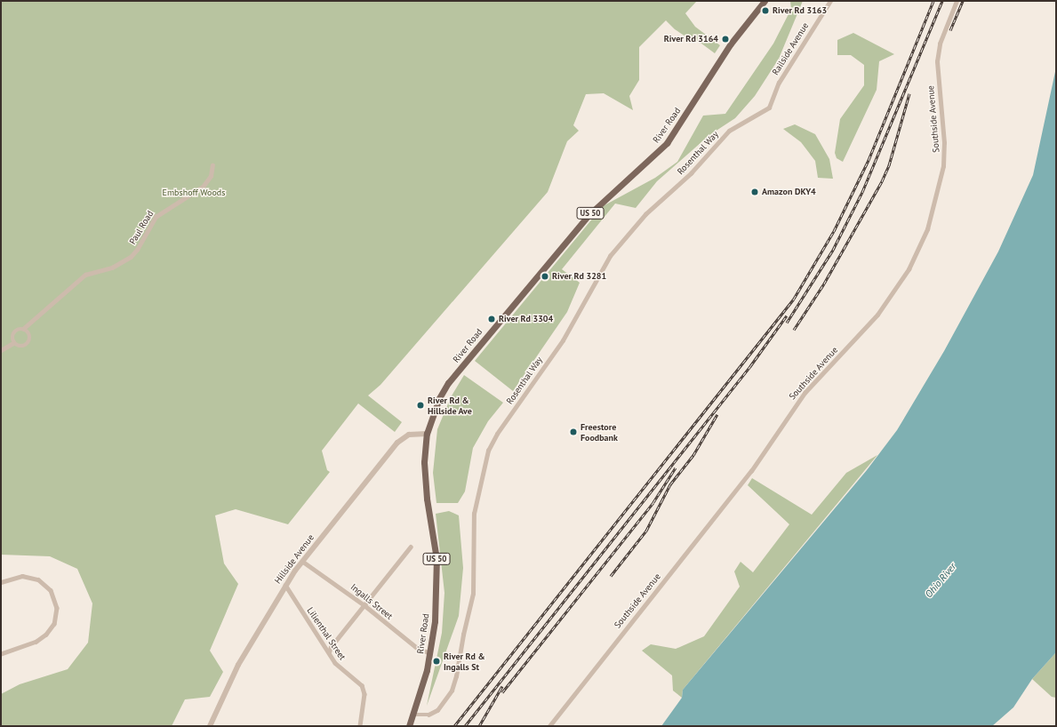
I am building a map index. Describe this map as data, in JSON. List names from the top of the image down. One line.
{"streets":{"main road":["River Road","US 50"],"street":["Railside Avenue","Southside Avenue","Rosenthal Way","Paul Road","Hillside Avenue","Ingalls Street","Lilienthal Street"]},"crossings":[["Railside Avenue","Rosenthal Way"],["River Road","Rosenthal Way"],["River Road","Hillside Avenue"],["River Road","Ingalls Street"],["Hillside Avenue","Ingalls Street"],["Hillside Avenue","Lilienthal Street"]],"water":["Ohio River"],"parks":["Embshoff Woods"],"places":["River Rd 3163","River Rd 3164","Amazon DKY4","River Rd 3281","River Rd 3304","River Rd & Hillside Ave","Freestore Foodbank","River Rd & Ingalls St"]}
